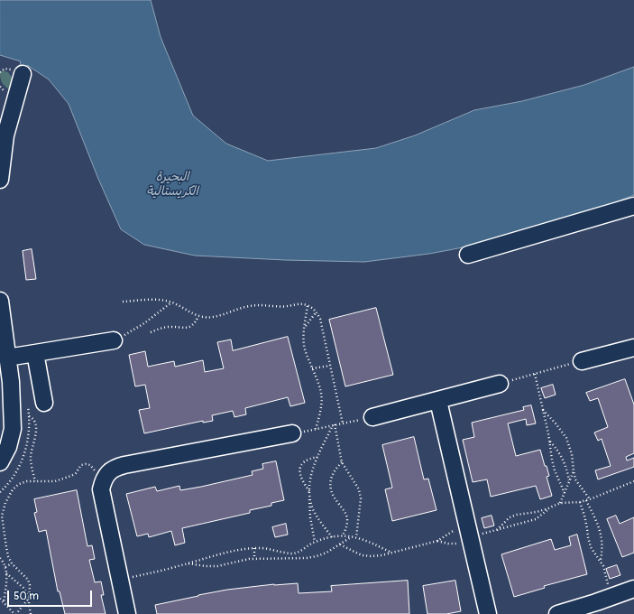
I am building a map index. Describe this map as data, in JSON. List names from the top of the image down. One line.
{"water":["البحيرة الكريستالية"],"scale_bar":"50 m"}
